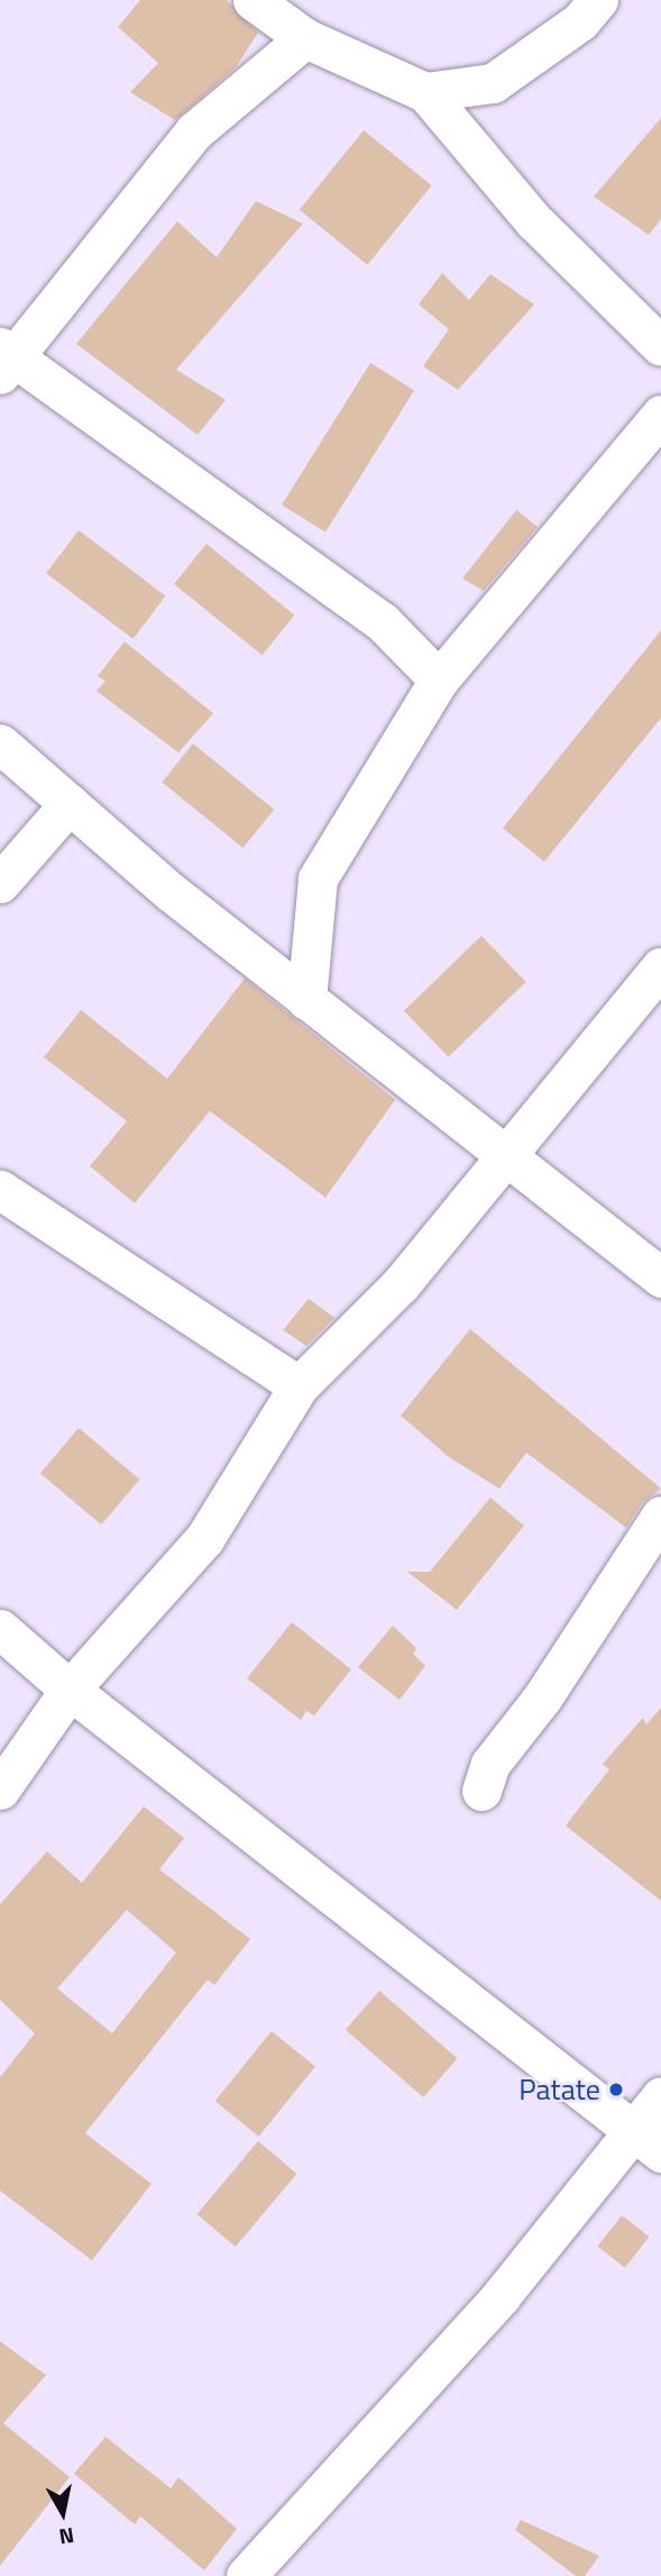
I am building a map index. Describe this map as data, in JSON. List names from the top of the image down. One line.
{"places":["Patate"],"north":"bottom"}
